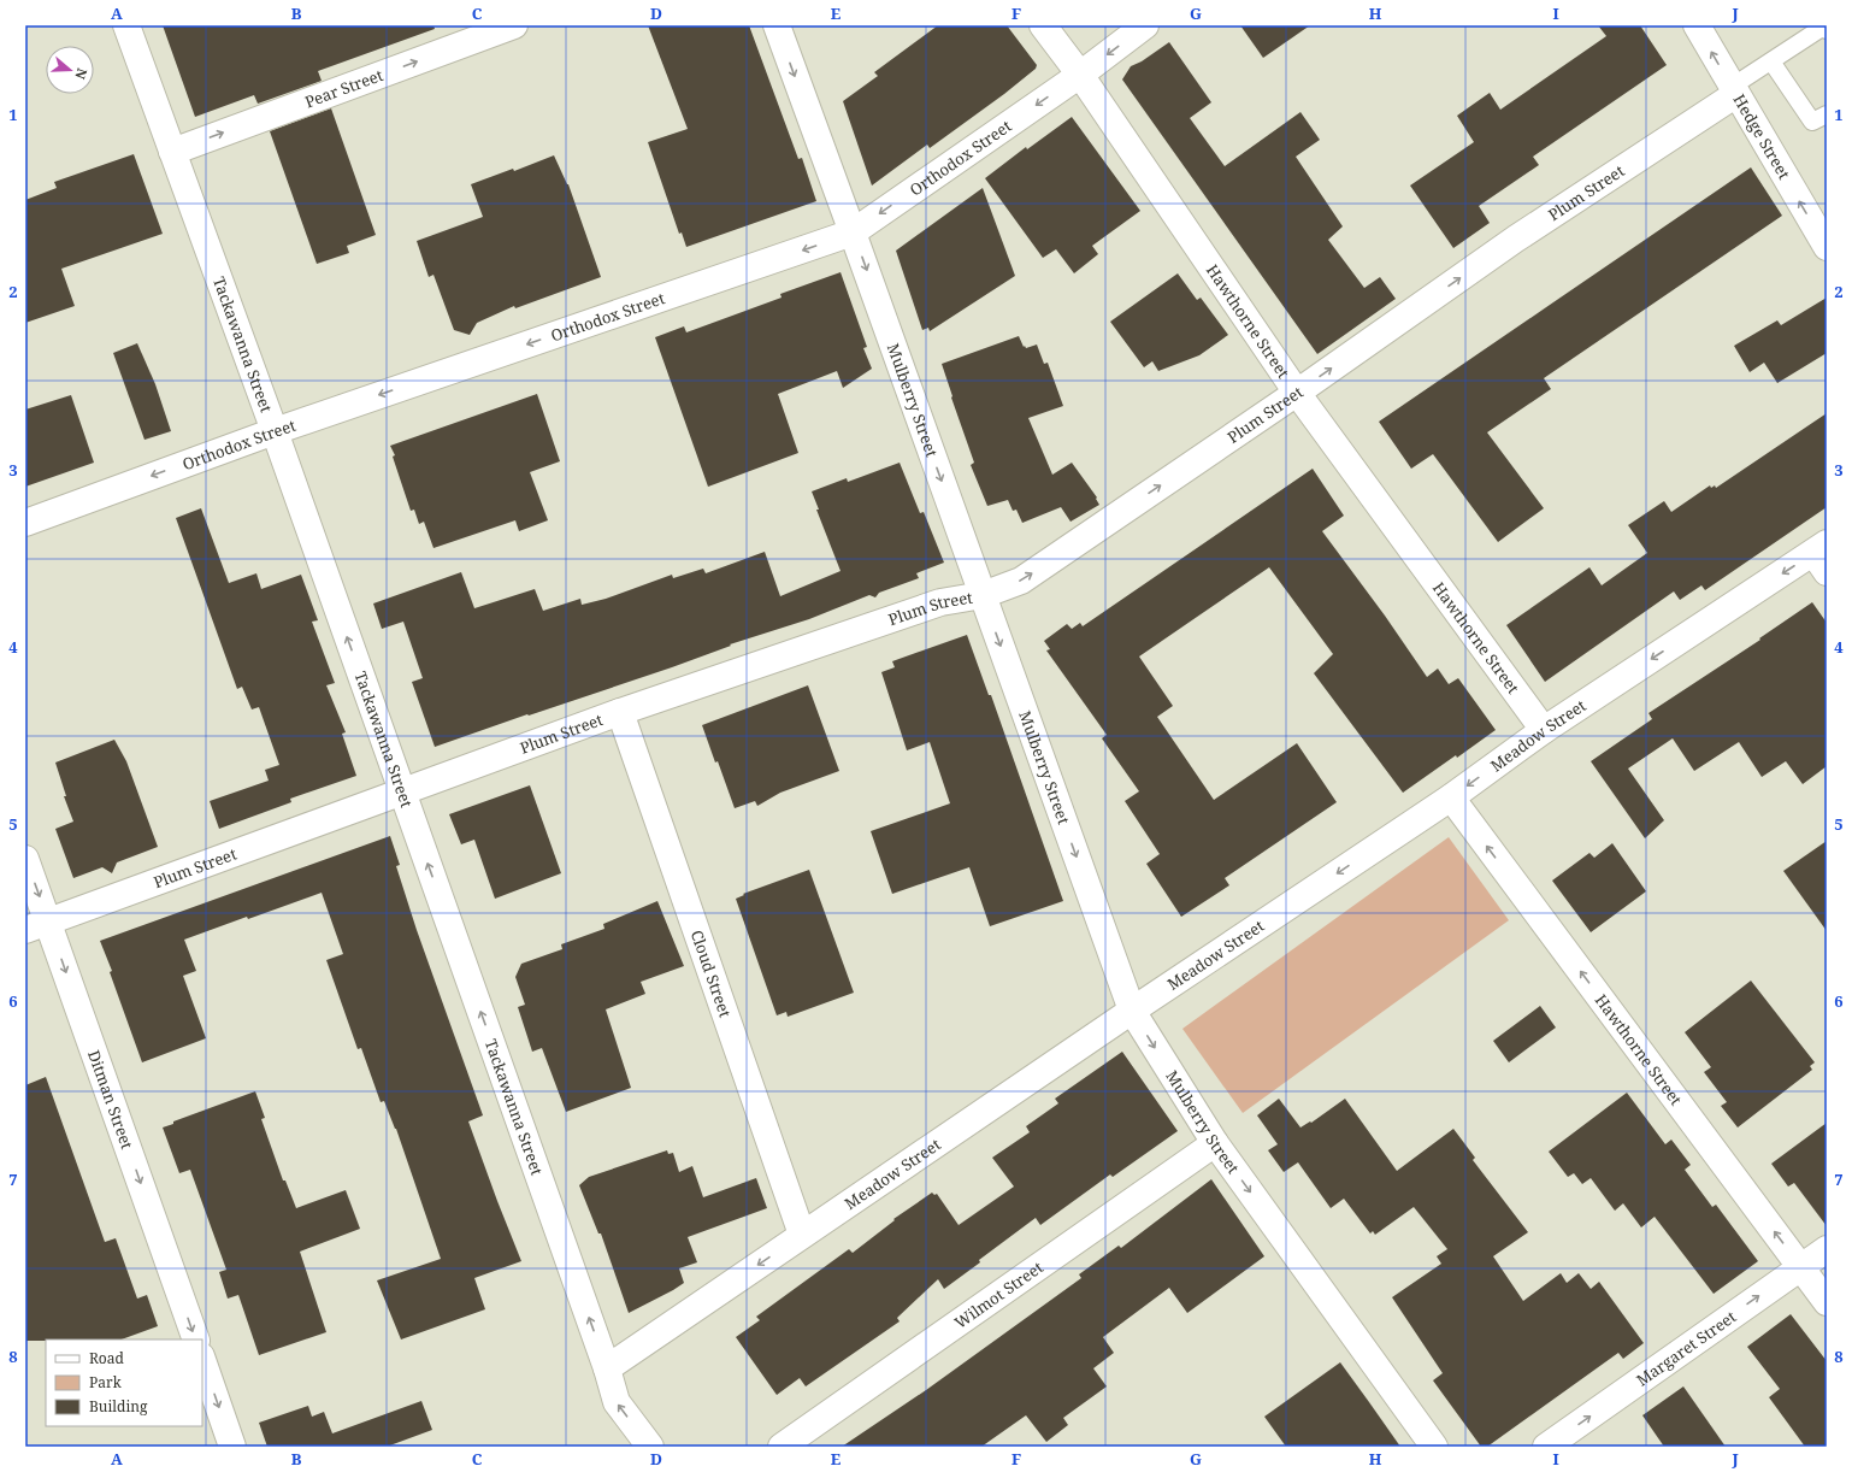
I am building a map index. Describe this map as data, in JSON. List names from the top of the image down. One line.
{"streets":{"street":["Pear Street","Hedge Street","Orthodox Street","Plum Street","Hawthorne Street","Tackawanna Street","Mulberry Street","Meadow Street","Cloud Street","Ditman Street","Wilmot Street","Margaret Street"]},"crossings":[["Pear Street","Tackawanna Street"],["Hedge Street","Plum Street"],["Orthodox Street","Hawthorne Street"],["Orthodox Street","Tackawanna Street"],["Orthodox Street","Mulberry Street"],["Plum Street","Hawthorne Street"],["Plum Street","Tackawanna Street"],["Plum Street","Mulberry Street"],["Plum Street","Cloud Street"],["Plum Street","Ditman Street"],["Hawthorne Street","Meadow Street"],["Hawthorne Street","Margaret Street"],["Tackawanna Street","Meadow Street"],["Mulberry Street","Meadow Street"],["Mulberry Street","Wilmot Street"],["Meadow Street","Cloud Street"]],"one_way":["Pear Street","Hedge Street","Orthodox Street","Plum Street","Hawthorne Street","Tackawanna Street","Mulberry Street","Meadow Street","Ditman Street","Margaret Street"],"legend":["Road","Park","Building"],"north":"right","grid":{"columns":["A","B","C","D","E","F","G","H","I","J"],"rows":["1","2","3","4","5","6","7","8"]}}
